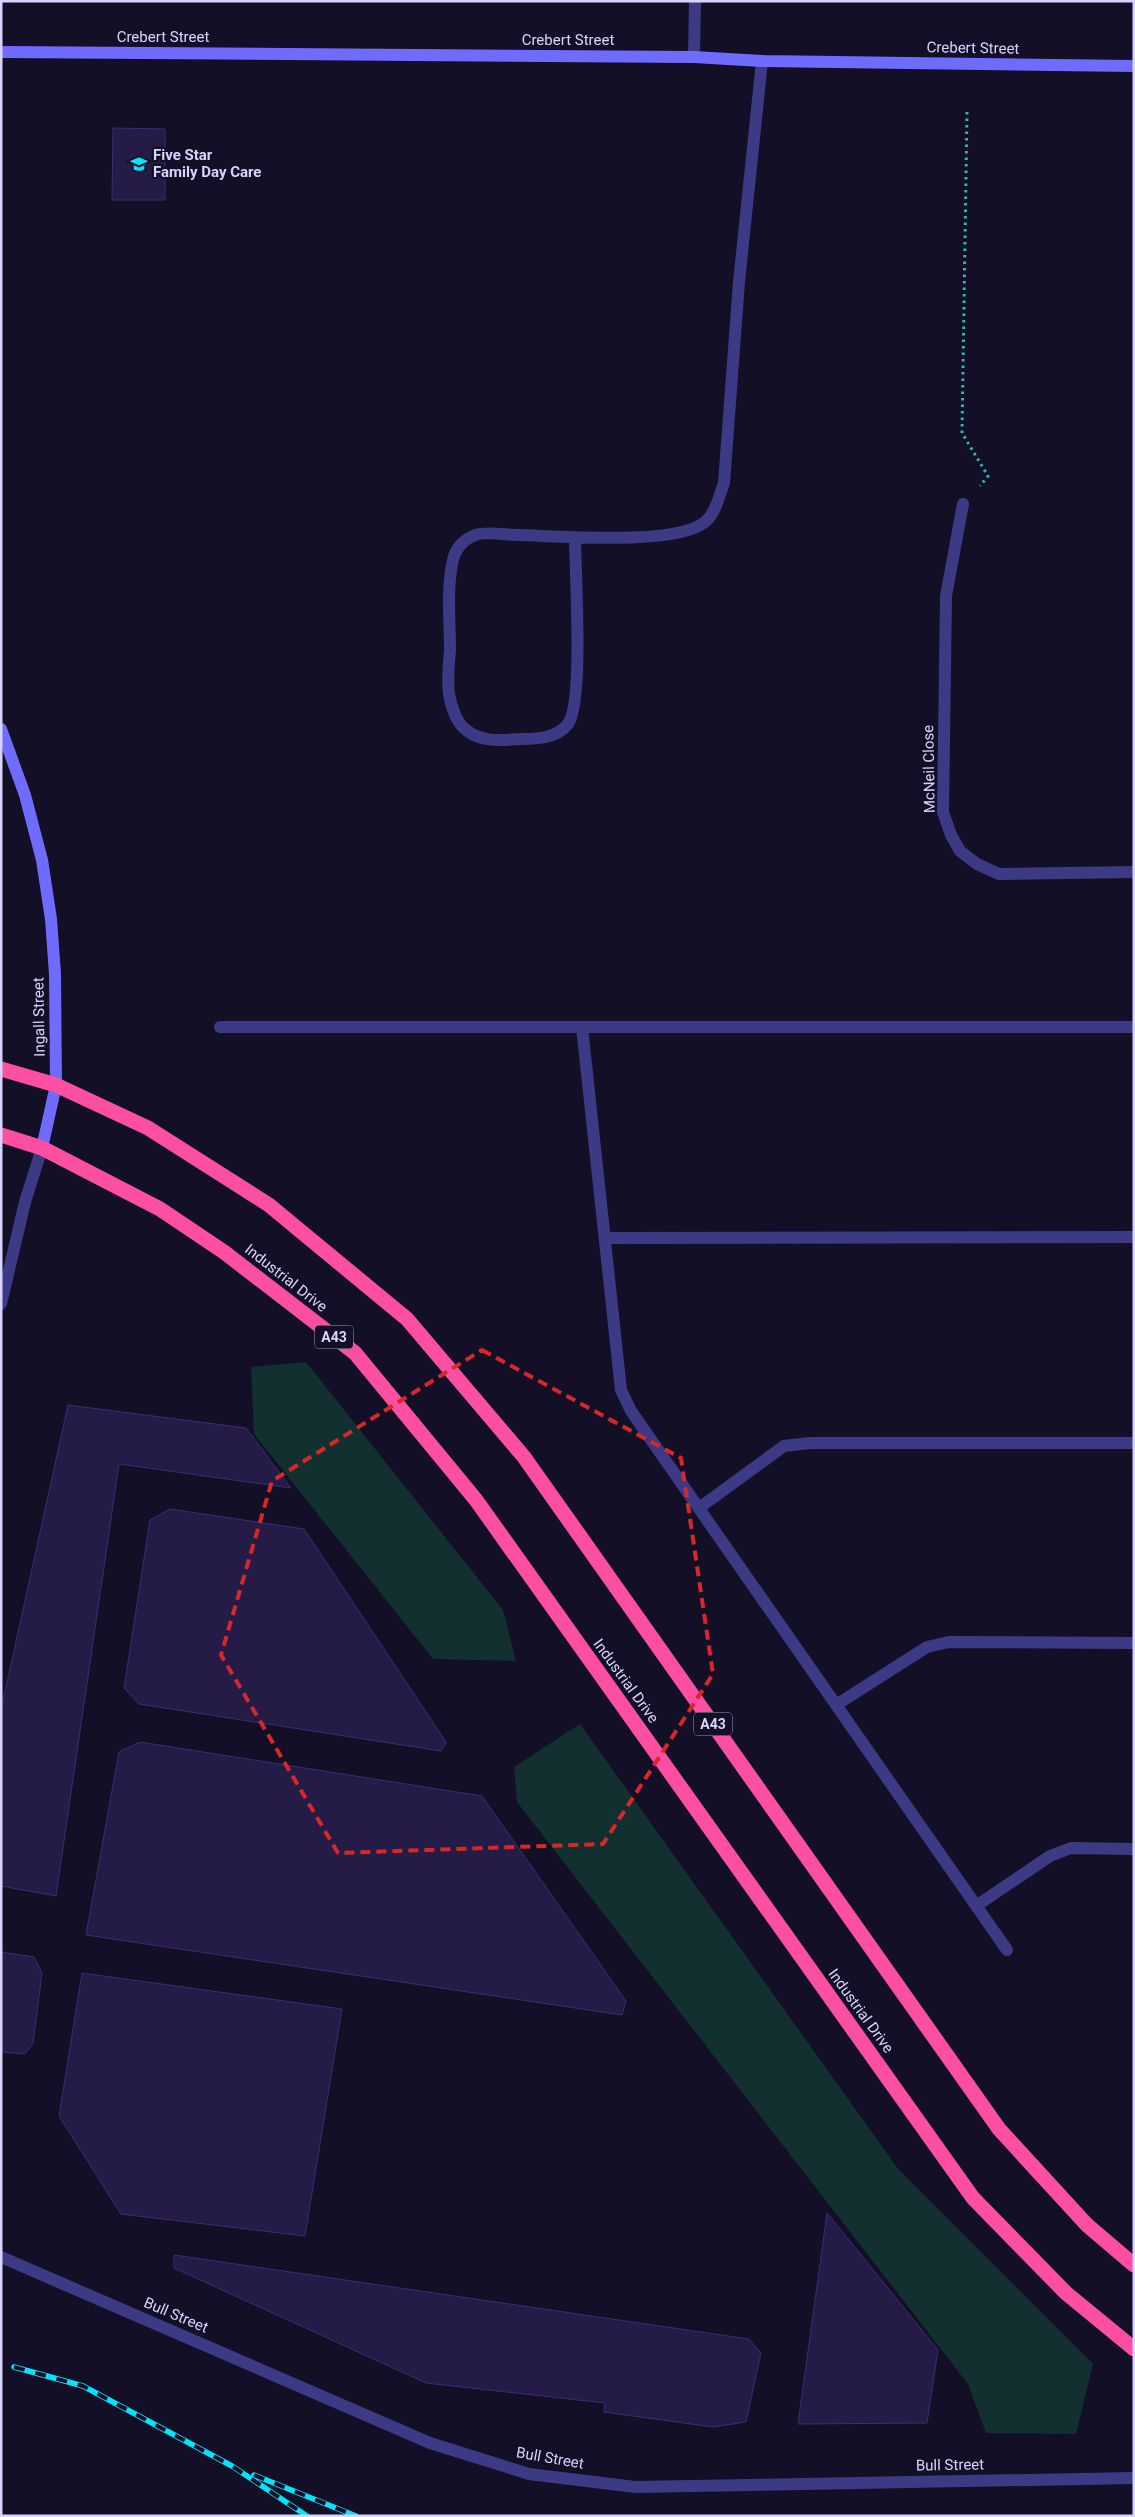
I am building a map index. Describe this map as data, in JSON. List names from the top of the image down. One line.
{"streets":{"highway":["Industrial Drive","A43"],"street":["Crebert Street","McNeil Close","Ingall Street","Bull Street"]},"crossings":[["Ingall Street","Industrial Drive"],["Ingall Street","A43"]],"places":{"school or university":["Five Star Family Day Care"]}}
